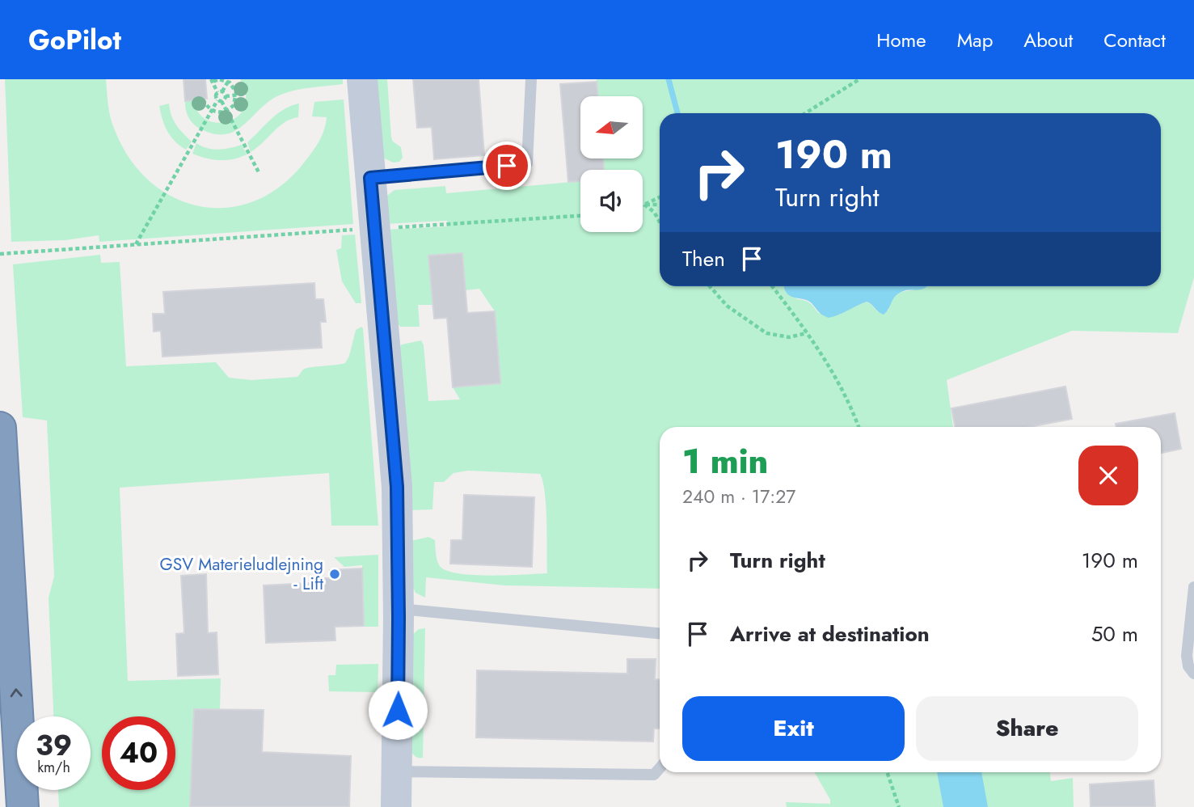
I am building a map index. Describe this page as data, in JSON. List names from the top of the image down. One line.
{"places":["GSV Materieludlejning - Lift"],"north":"left","page":{"header":"GoPilot","nav":["Home","Map","About","Contact"],"turn":["190 m","Turn right"],"then":"Then","heading":["1 min","240 m · 17:27"],"list":[{"name":"Turn right","value":"190 m"},{"name":"Arrive at destination","value":"50 m"}],"buttons":["Exit","Share"],"speed":"39 km/h","limit":"40"}}
